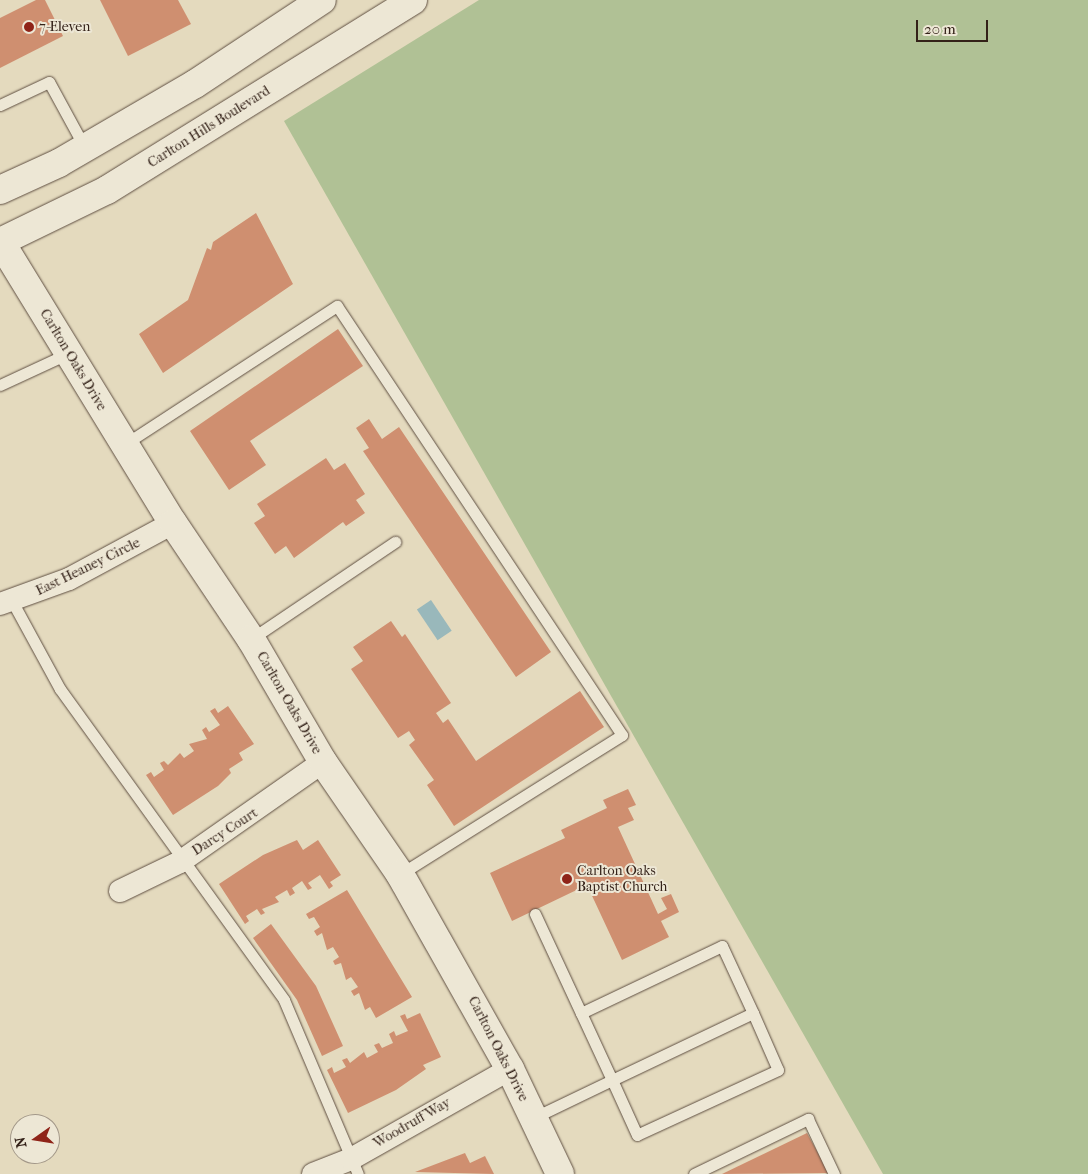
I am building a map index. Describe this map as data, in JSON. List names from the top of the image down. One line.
{"streets":{"main road":["Carlton Hills Boulevard","Carlton Oaks Drive"],"street":["East Heaney Circle","Darcy Court","Woodruff Way"]},"crossings":[["Carlton Hills Boulevard","Carlton Oaks Drive"],["Carlton Oaks Drive","East Heaney Circle"],["Carlton Oaks Drive","Darcy Court"],["Carlton Oaks Drive","Woodruff Way"]],"places":["7-Eleven","Carlton Oaks Baptist Church"],"scale_bar":"20 m","north":"left"}
